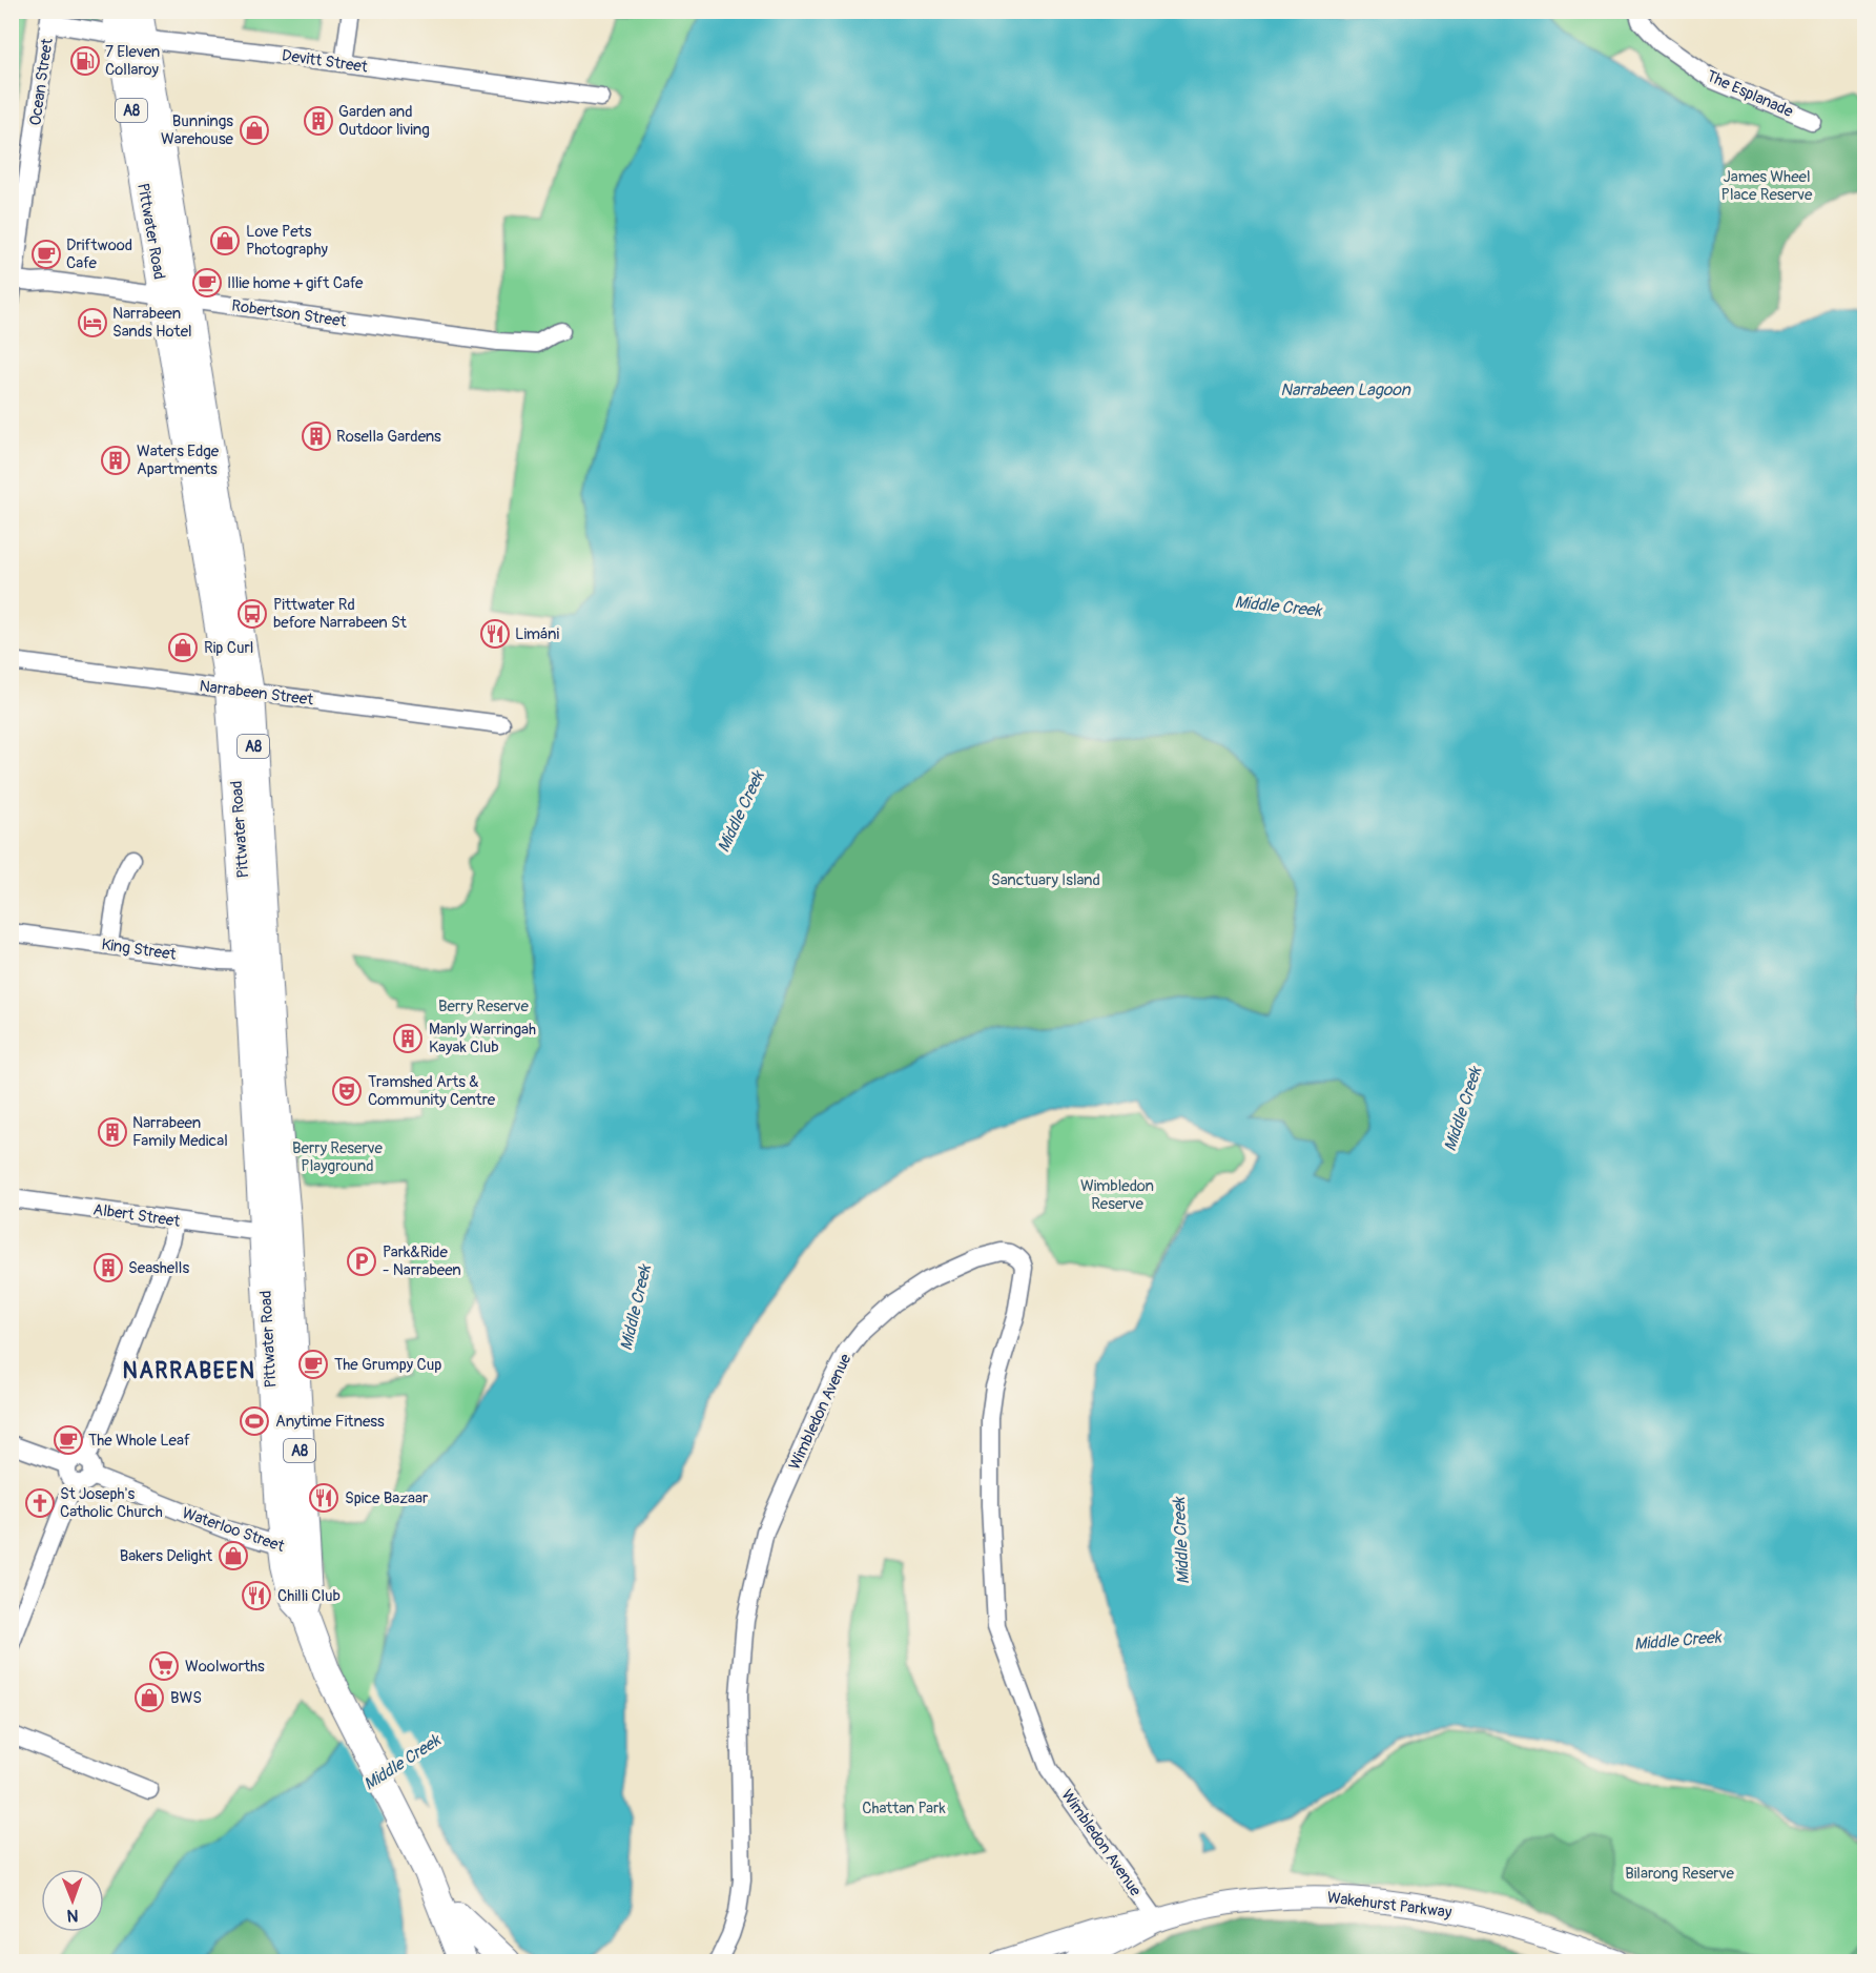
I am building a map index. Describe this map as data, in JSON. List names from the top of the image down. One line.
{"streets":{"highway":["A8","Pittwater Road"],"main road":["Wakehurst Parkway"],"street":["Devitt Street","Ocean Street","The Esplanade","Robertson Street","Narrabeen Street","King Street","Albert Street","Wimbledon Avenue","Waterloo Street"]},"crossings":[["Devitt Street","Ocean Street"],["Devitt Street","Pittwater Road"],["Ocean Street","Robertson Street"],["Pittwater Road","Robertson Street"],["Pittwater Road","Narrabeen Street"],["Pittwater Road","King Street"],["Pittwater Road","Albert Street"],["Pittwater Road","Waterloo Street"],["Wimbledon Avenue","Wakehurst Parkway"]],"districts":["NARRABEEN"],"water":["Narrabeen Lagoon","Middle Creek"],"parks":["James Wheel Place Reserve","Sanctuary Island","Berry Reserve","Berry Reserve Playground","Wimbledon Reserve","Chattan Park","Bilarong Reserve"],"places":{"fuel station":["7 Eleven Collaroy"],"building":["Garden and Outdoor living","Rosella Gardens","Waters Edge Apartments","Manly Warringah Kayak Club","Narrabeen Family Medical","Seashells"],"shop":["Bunnings Warehouse","Love Pets Photography","Rip Curl","Bakers Delight","BWS"],"cafe":["Driftwood Cafe","Illie home + gift Cafe","The Grumpy Cup","The Whole Leaf"],"hotel":["Narrabeen Sands Hotel"],"bus stop":["Pittwater Rd before Narrabeen St"],"restaurant":["Limáni","Spice Bazaar","Chilli Club"],"theatre":["Tramshed Arts & Community Centre"],"parking":["Park&Ride - Narrabeen"],"sports":["Anytime Fitness"],"church":["St Joseph's Catholic Church"],"supermarket":["Woolworths"]},"north":"bottom"}
